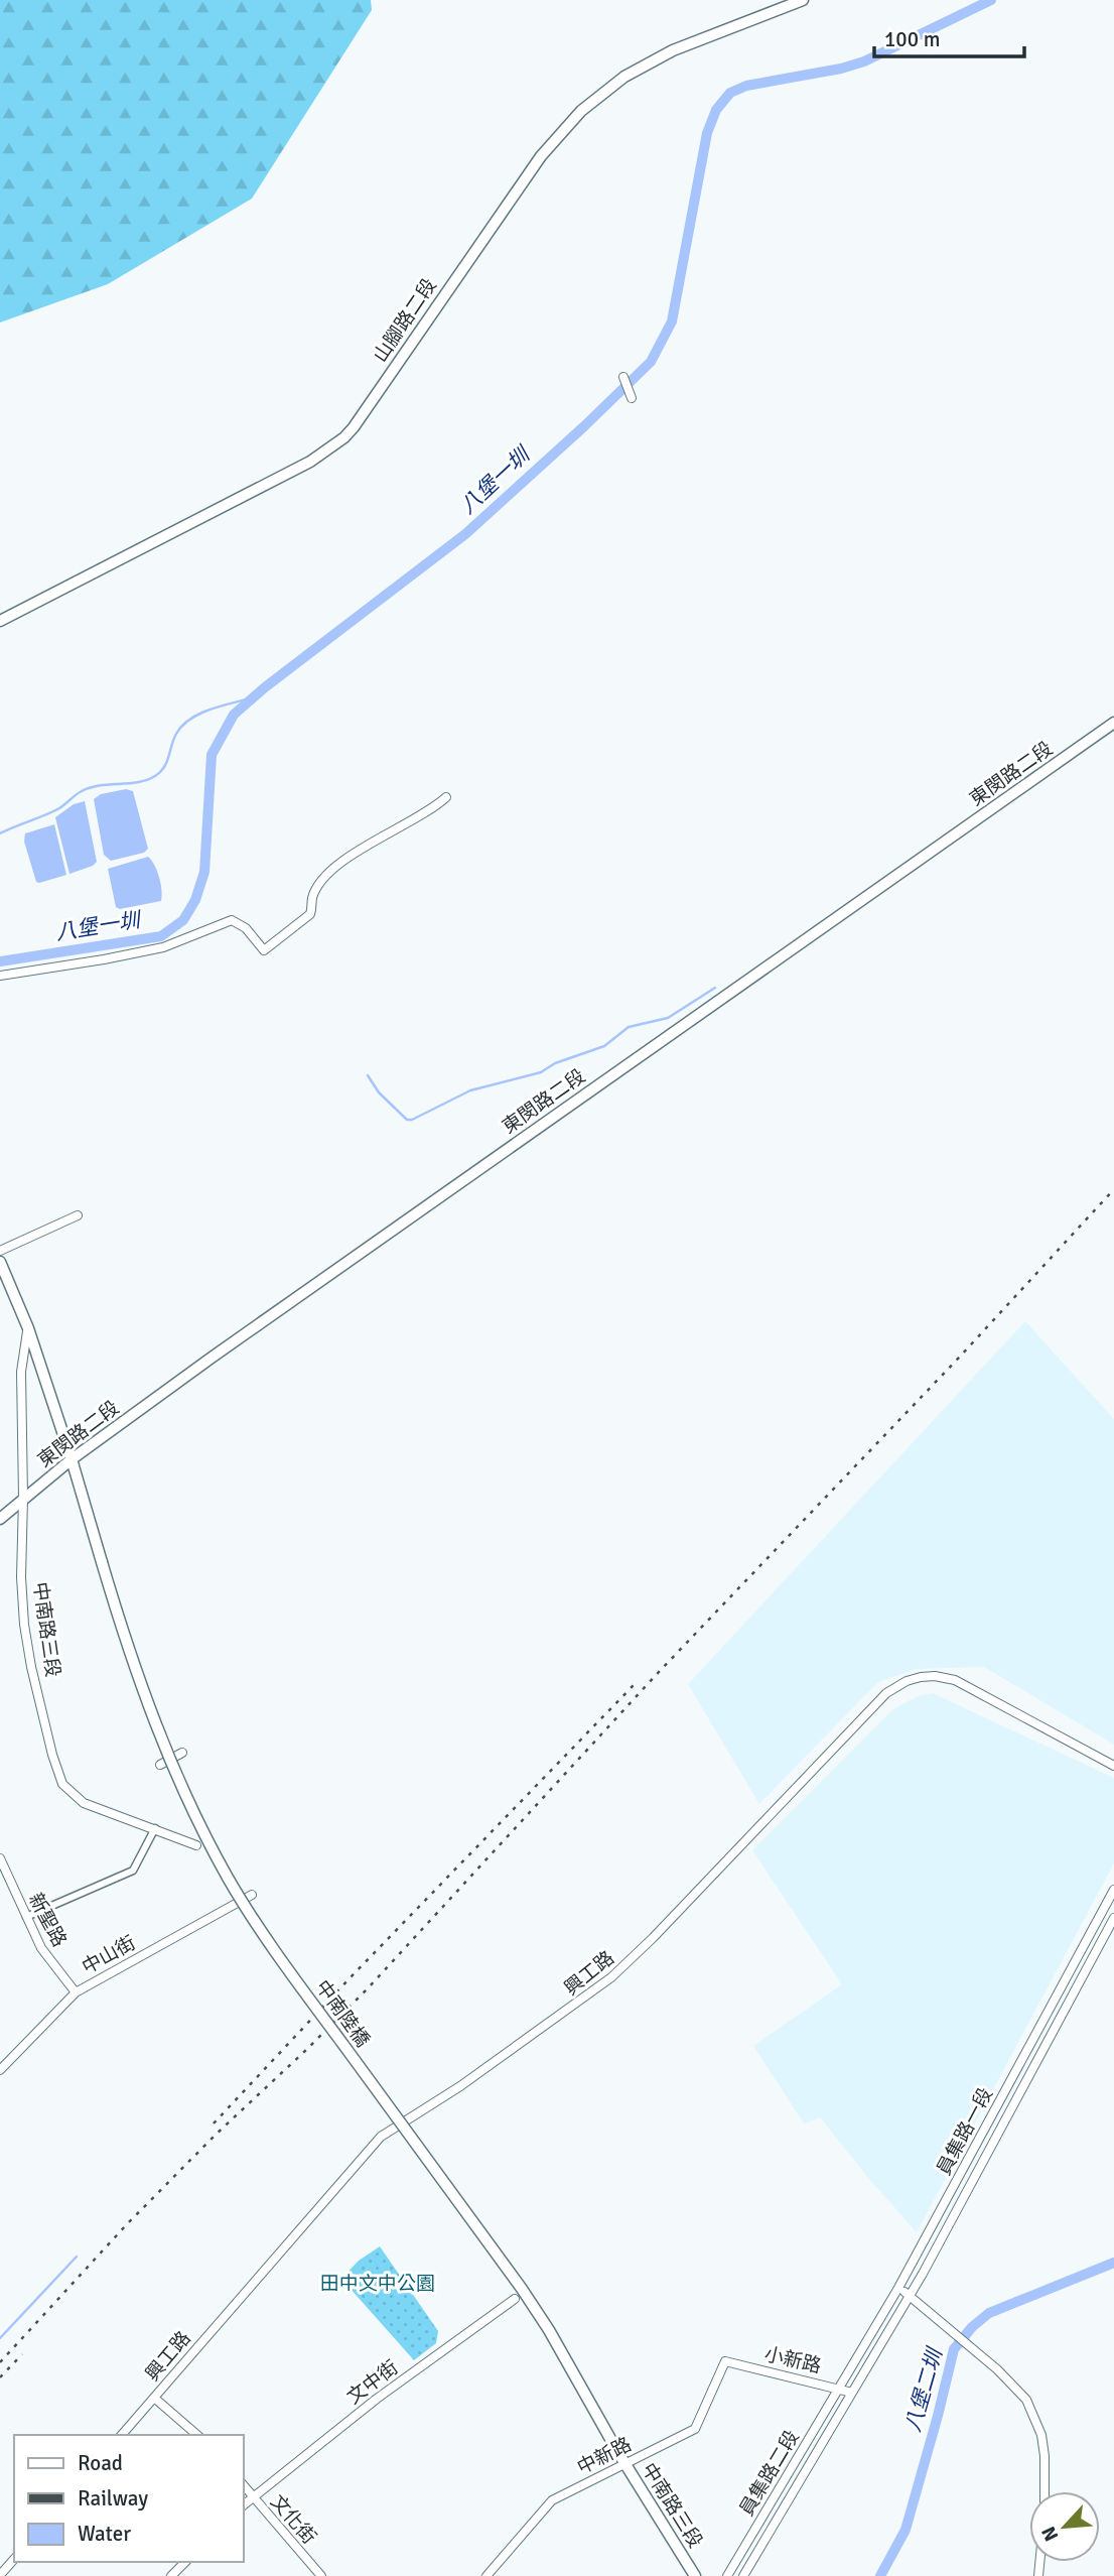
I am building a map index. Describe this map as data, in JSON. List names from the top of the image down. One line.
{"streets":{"main road":["山腳路二段","東閔路二段","中南路三段","中南陸橋"],"street":["新聖路","中山街","興工路","員集路一段","小新路","文中街","中新路","員集路二段","文化街"]},"crossings":[["東閔路二段","中南路三段"],["東閔路二段","中南陸橋"],["中南路三段","中南陸橋"],["中南路三段","中新路"],["新聖路","中山街"],["中南陸橋","中新路"],["員集路一段","小新路"],["員集路一段","員集路二段"],["小新路","中新路"],["小新路","員集路二段"],["文中街","文化街"]],"water":["八堡一圳","八堡二圳"],"parks":["田中文中公園"],"legend":["Road","Railway","Water"],"scale_bar":"100 m","north":"bottom left"}
